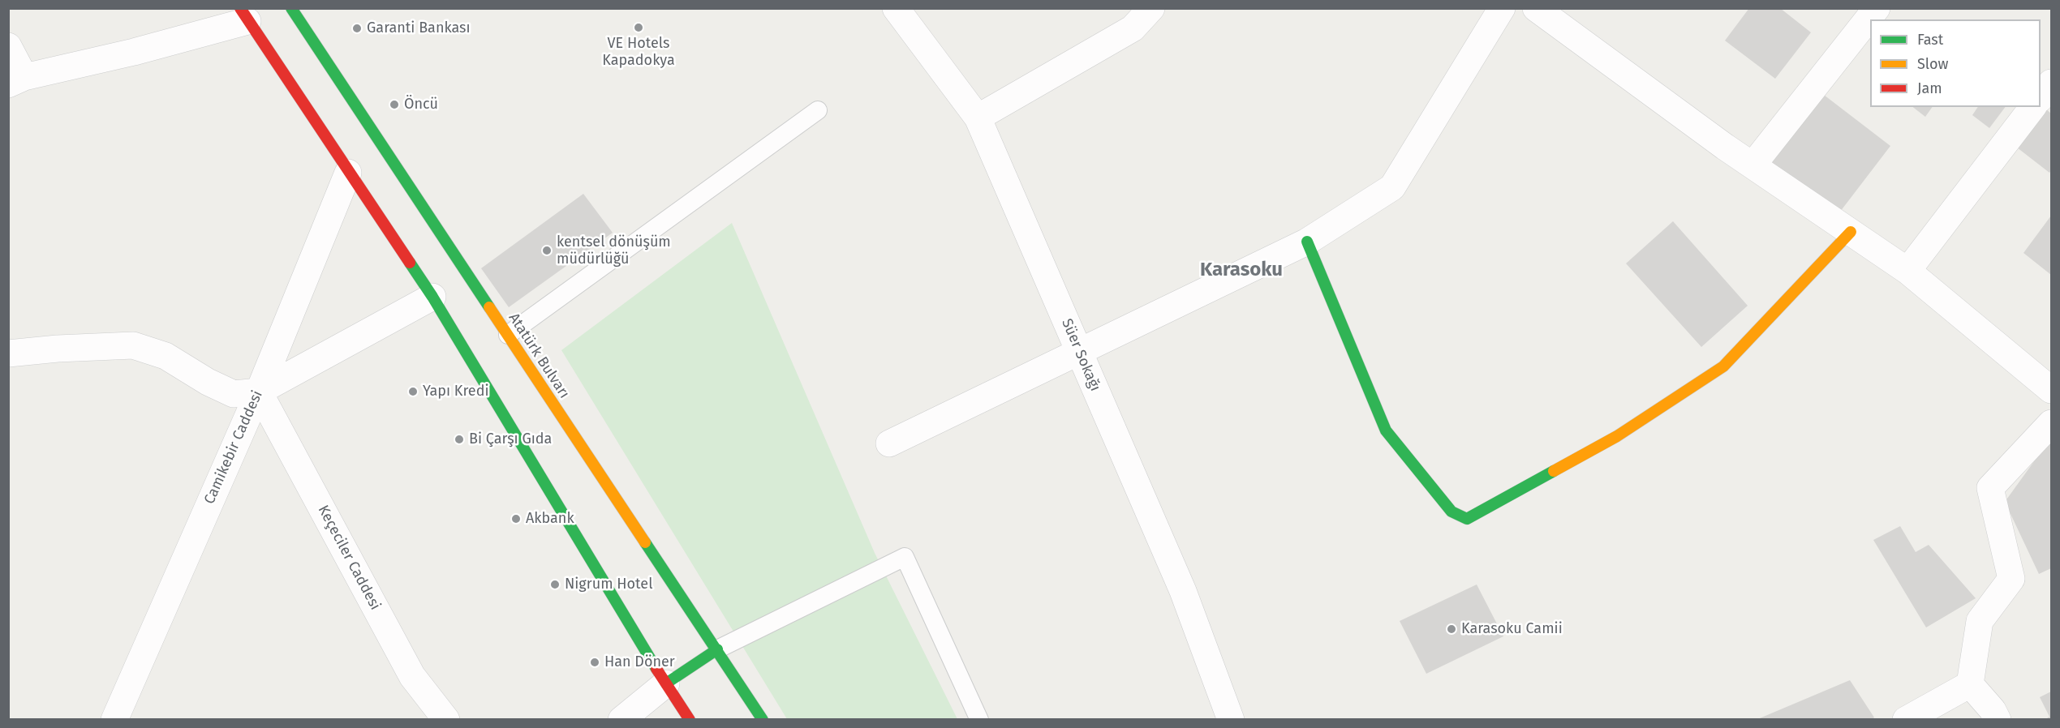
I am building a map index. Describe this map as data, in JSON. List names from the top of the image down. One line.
{"streets":{"main road":["Atatürk Bulvarı"],"street":["Süer Sokağı","Camikebir Caddesi","Keçeciler Caddesi"]},"crossings":[["Camikebir Caddesi","Keçeciler Caddesi"]],"districts":["Karasoku"],"places":["VE Hotels Kapadokya","Garanti Bankası","Öncü","kentsel dönüşüm müdürlüğü","Yapı Kredi","Bi Çarşı Gıda","Akbank","Nigrum Hotel","Karasoku Camii","Han Döner"],"legend":["Fast","Slow","Jam"]}
